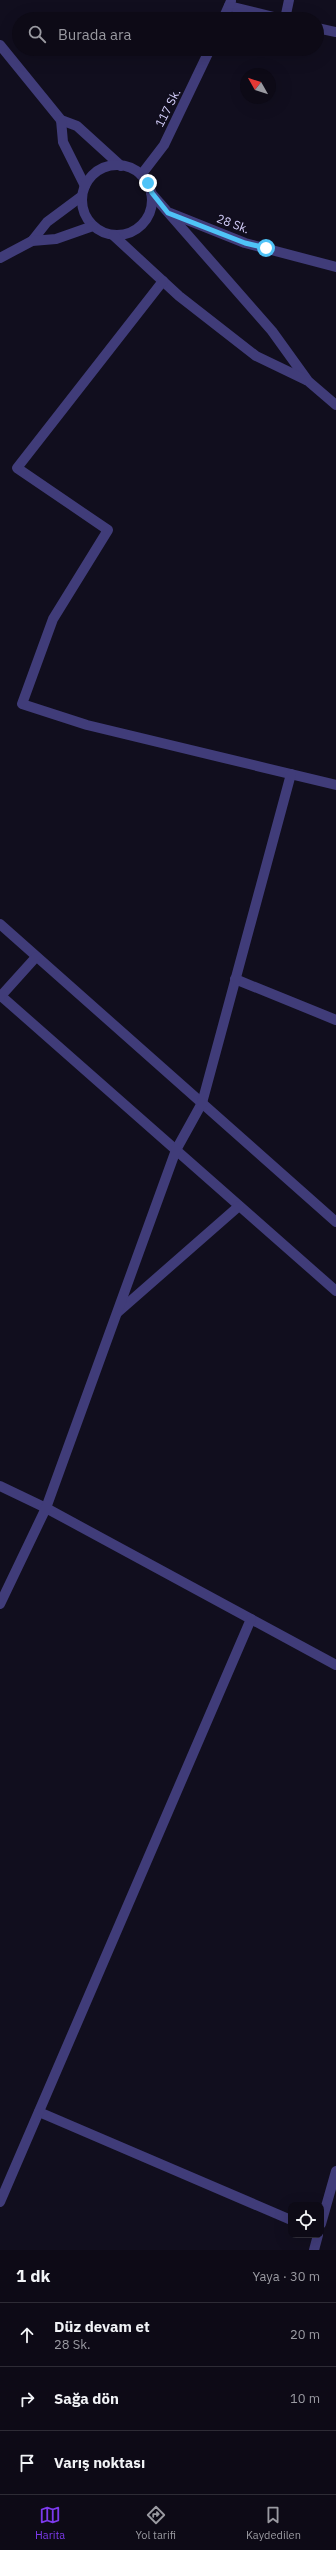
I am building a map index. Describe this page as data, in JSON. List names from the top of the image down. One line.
{"streets":{"street":["117 Sk.","28 Sk."]},"north":"top left","page":{"search":"Burada ara","heading":["1 dk","Yaya · 30 m"],"list":[["Düz devam et","28 Sk.","20 m"],["Sağa dön","10 m"],"Varış noktası"],"nav":["Harita","Yol tarifi","Kaydedilen"]}}
